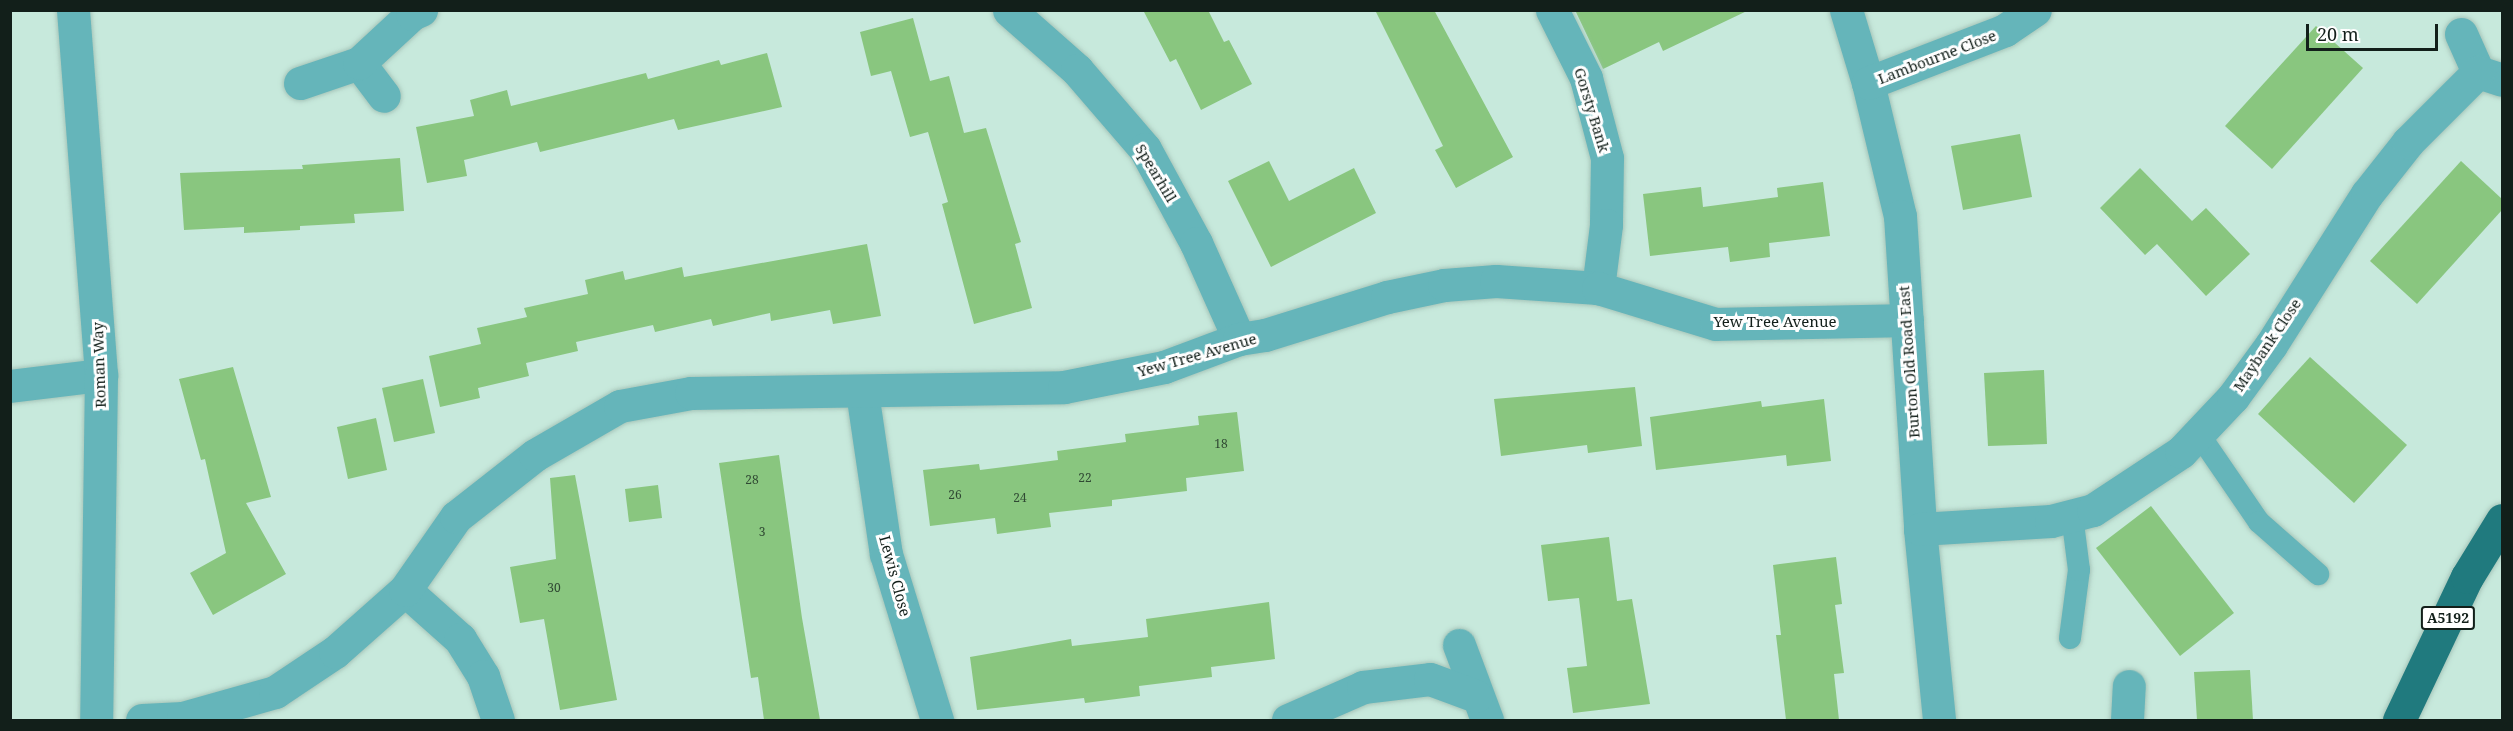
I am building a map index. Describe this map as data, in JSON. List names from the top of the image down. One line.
{"streets":{"highway":["A5192"],"street":["Lambourne Close","Gorsty Bank","Spearhill","Yew Tree Avenue","Maybank Close","Burton Old Road East","Roman Way","Lewis Close"]},"crossings":[["Lambourne Close","Burton Old Road East"],["Gorsty Bank","Yew Tree Avenue"],["Spearhill","Yew Tree Avenue"],["Yew Tree Avenue","Burton Old Road East"],["Yew Tree Avenue","Lewis Close"],["Maybank Close","Burton Old Road East"]],"house_numbers":["18","22","28","26","24","3","30"],"scale_bar":"20 m"}
